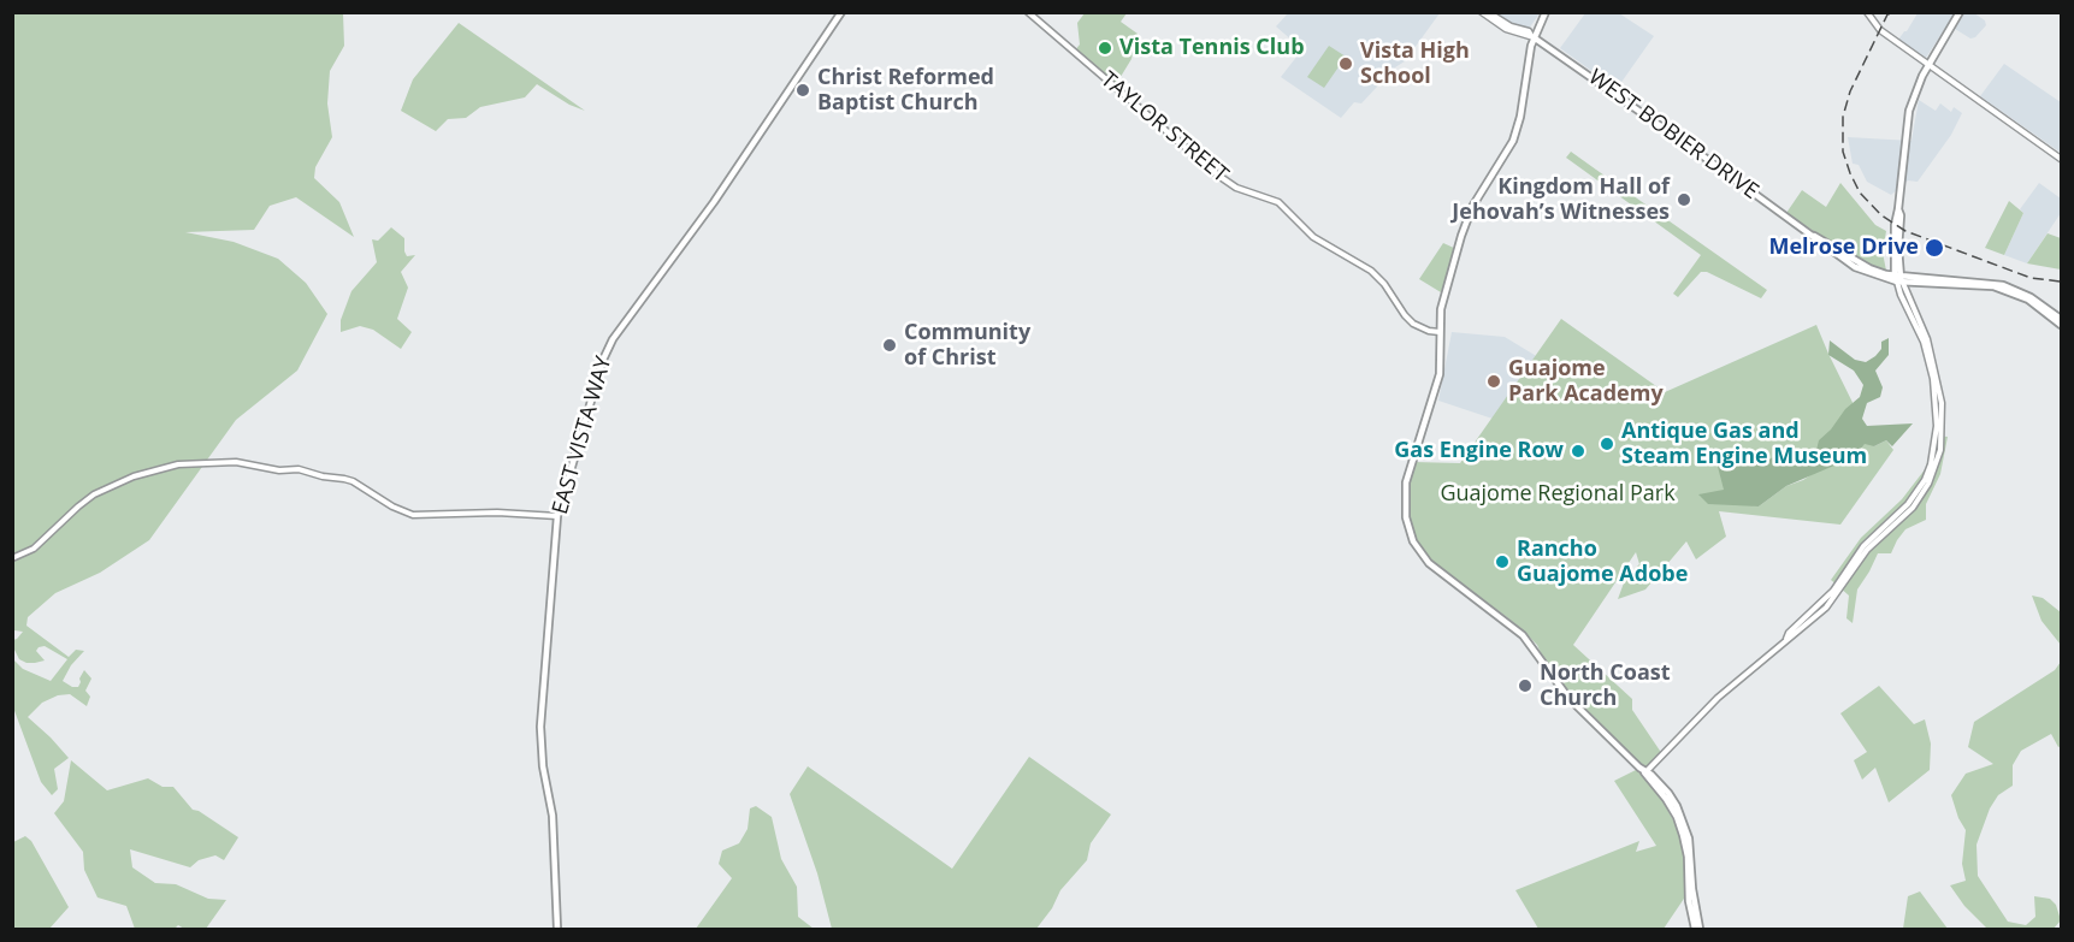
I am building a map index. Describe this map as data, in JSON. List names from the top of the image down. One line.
{"streets":{"main road":["TAYLOR STREET","WEST BOBIER DRIVE","EAST VISTA WAY"]},"parks":["Guajome Regional Park"],"places":["Vista Tennis Club","Vista High School","Christ Reformed Baptist Church","Kingdom Hall of Jehovah’s Witnesses","Melrose Drive","Community of Christ","Guajome Park Academy","Antique Gas and Steam Engine Museum","Gas Engine Row","Rancho Guajome Adobe","North Coast Church"]}
